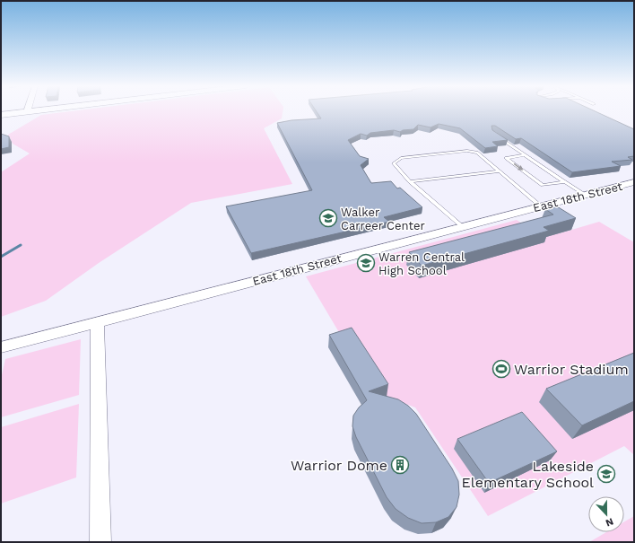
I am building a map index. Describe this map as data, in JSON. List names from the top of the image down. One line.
{"streets":{"street":["East 18th Street"]},"places":{"school or university":["Walker Carreer Center","Warren Central High School","Lakeside Elementary School"],"sports":["Warrior Stadium"],"building":["Warrior Dome"]},"north":"bottom"}
